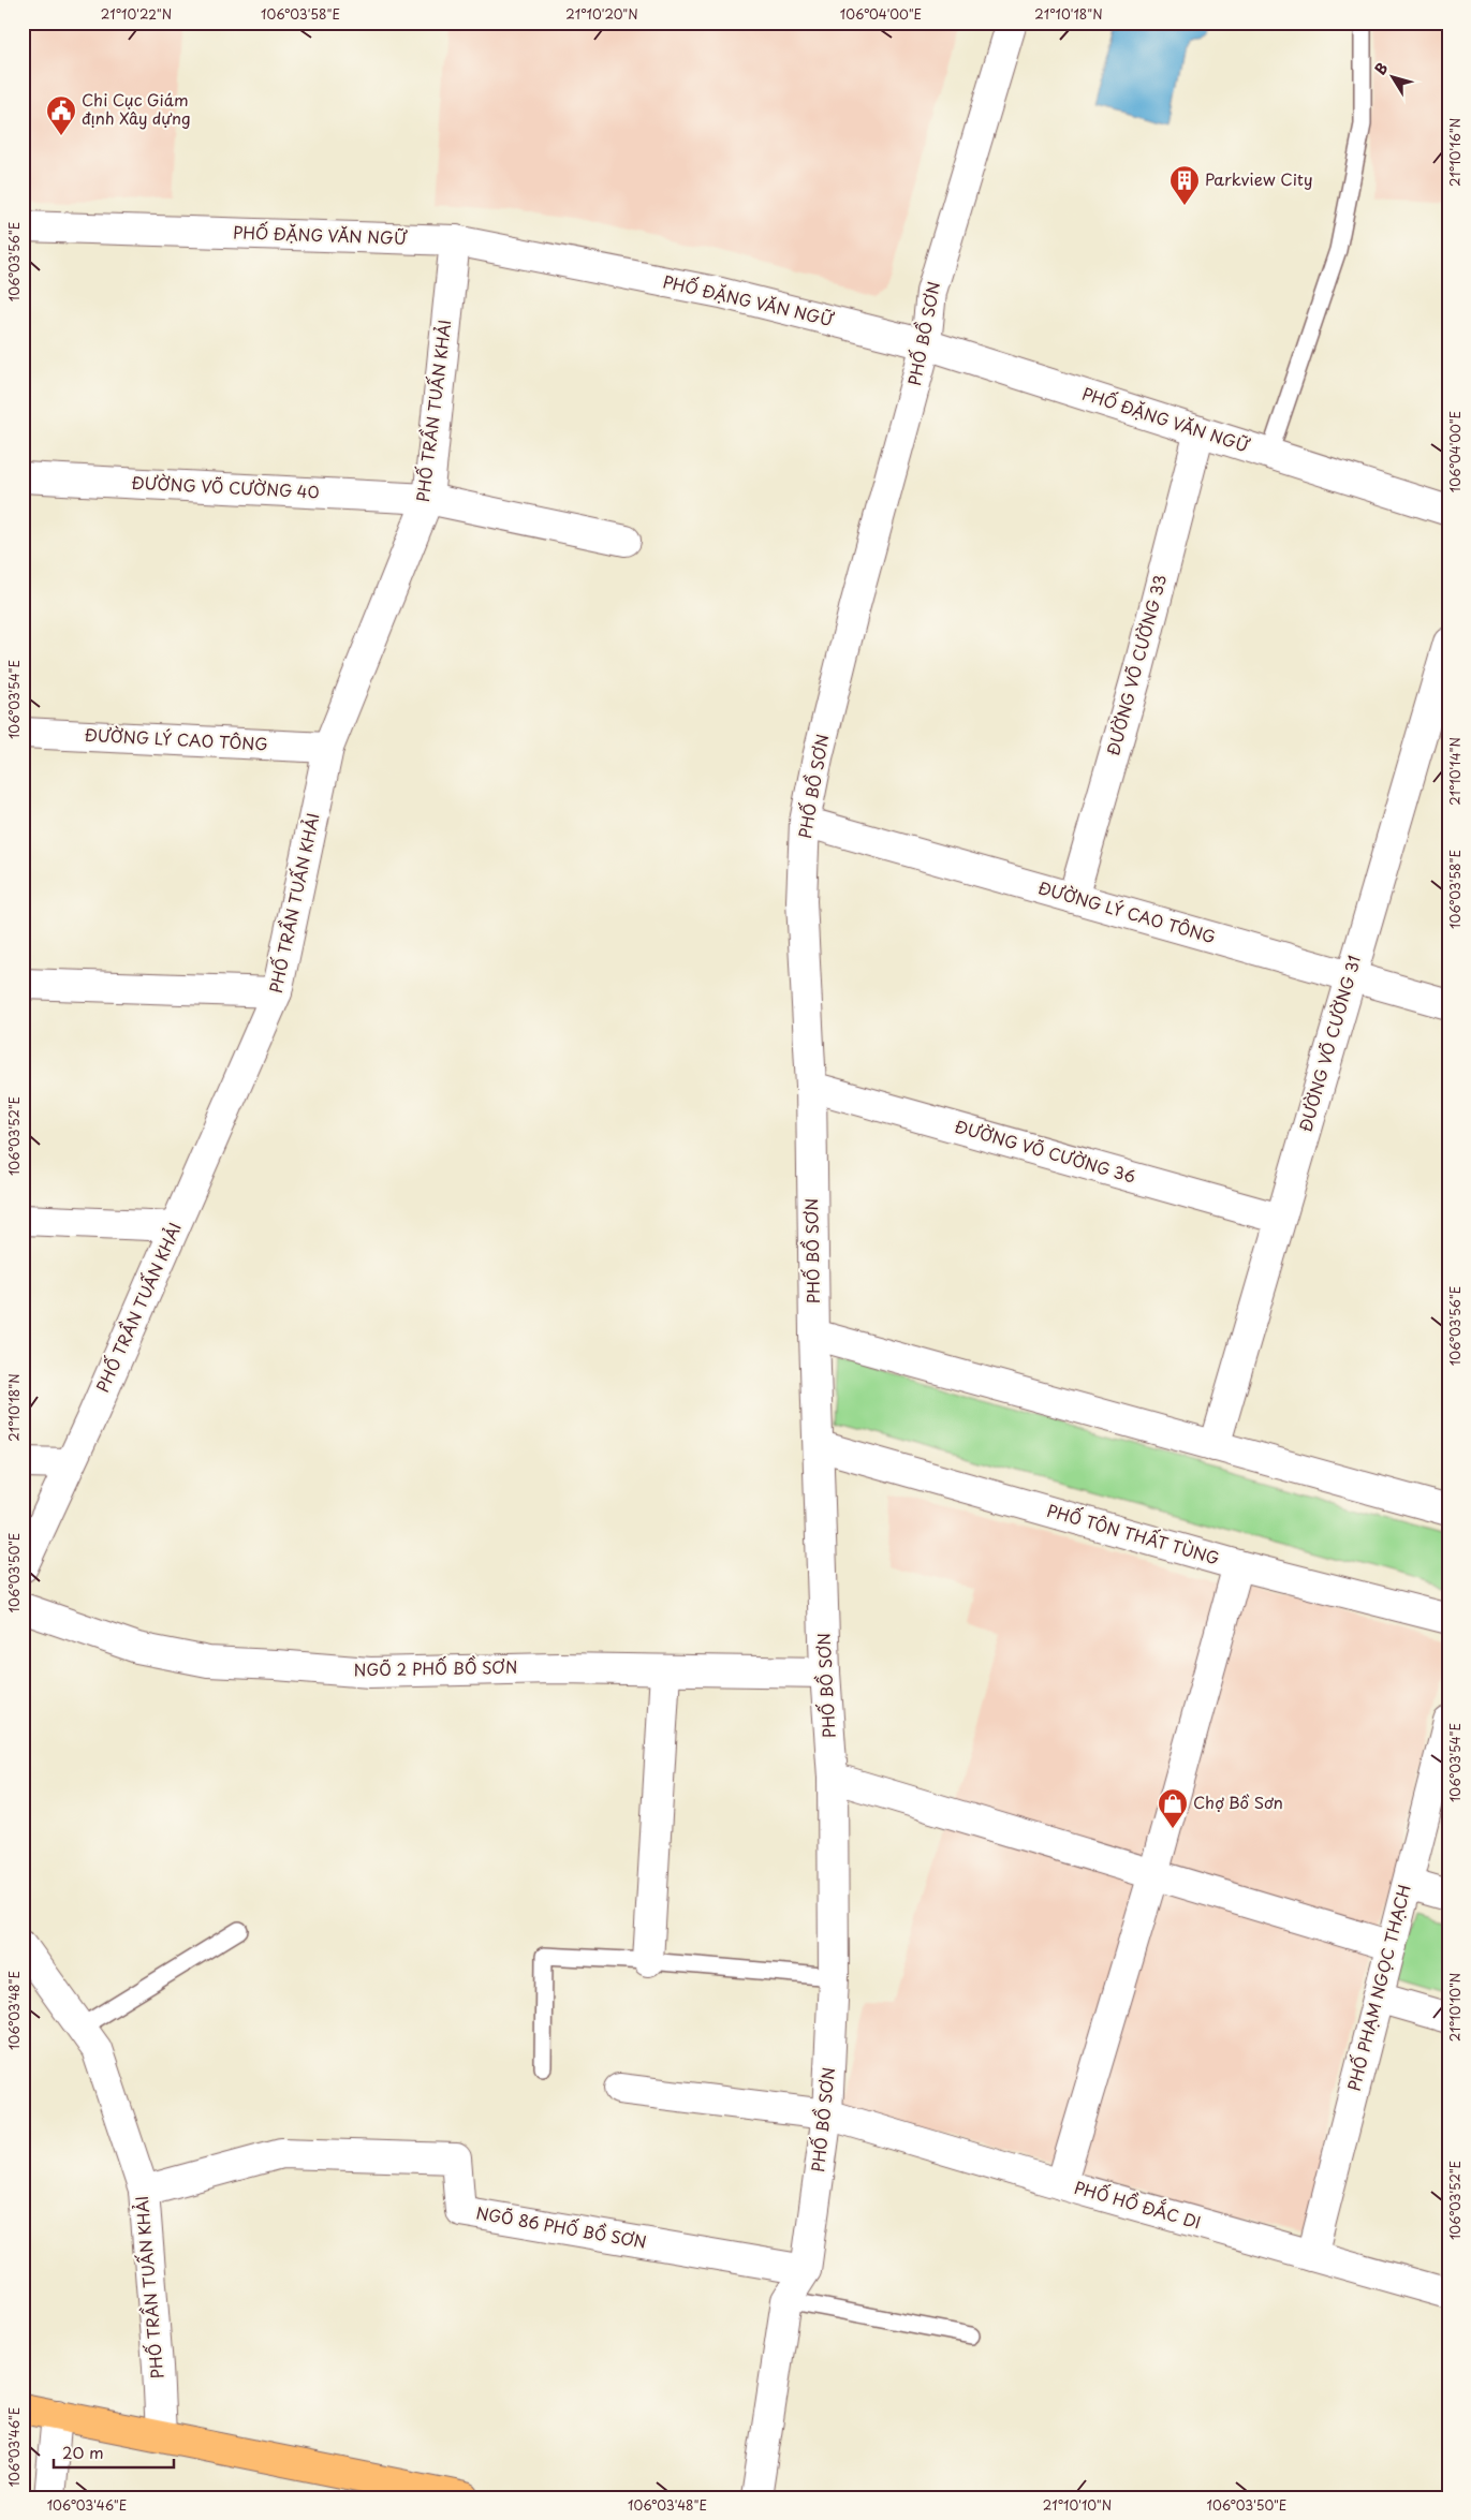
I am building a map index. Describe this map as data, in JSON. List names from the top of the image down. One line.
{"streets":{"street":["PHỐ ĐẶNG VĂN NGỮ","PHỐ BỒ SƠN","PHỐ TRẦN TUẤN KHẢI","ĐƯỜNG VÕ CƯỜNG 40","ĐƯỜNG VÕ CƯỜNG 33","ĐƯỜNG LÝ CAO TÔNG","ĐƯỜNG VÕ CƯỜNG 31","ĐƯỜNG VÕ CƯỜNG 36","PHỐ TÔN THẤT TÙNG","NGÕ 2 PHỐ BỒ SƠN","PHỐ PHẠM NGỌC THẠCH","PHỐ HỒ ĐẮC DI","NGÕ 86 PHỐ BỒ SƠN"]},"crossings":[["PHỐ ĐẶNG VĂN NGỮ","PHỐ BỒ SƠN"],["PHỐ ĐẶNG VĂN NGỮ","PHỐ TRẦN TUẤN KHẢI"],["PHỐ ĐẶNG VĂN NGỮ","ĐƯỜNG VÕ CƯỜNG 33"],["PHỐ BỒ SƠN","ĐƯỜNG LÝ CAO TÔNG"],["PHỐ BỒ SƠN","ĐƯỜNG VÕ CƯỜNG 36"],["PHỐ BỒ SƠN","PHỐ TÔN THẤT TÙNG"],["PHỐ BỒ SƠN","NGÕ 2 PHỐ BỒ SƠN"],["PHỐ BỒ SƠN","PHỐ HỒ ĐẮC DI"],["PHỐ BỒ SƠN","NGÕ 86 PHỐ BỒ SƠN"],["PHỐ TRẦN TUẤN KHẢI","ĐƯỜNG VÕ CƯỜNG 40"],["PHỐ TRẦN TUẤN KHẢI","ĐƯỜNG LÝ CAO TÔNG"],["PHỐ TRẦN TUẤN KHẢI","NGÕ 86 PHỐ BỒ SƠN"],["ĐƯỜNG VÕ CƯỜNG 33","ĐƯỜNG LÝ CAO TÔNG"],["ĐƯỜNG LÝ CAO TÔNG","ĐƯỜNG VÕ CƯỜNG 31"],["ĐƯỜNG VÕ CƯỜNG 31","ĐƯỜNG VÕ CƯỜNG 36"],["PHỐ PHẠM NGỌC THẠCH","PHỐ HỒ ĐẮC DI"]],"places":{"public building":["Chi Cục Giám định Xây dựng"],"building":["Parkview City"],"shop":["Chợ Bồ Sơn"]},"scale_bar":"20 m","north":"top left","coordinates":["21°10'22\"N","106°03'58\"E","21°10'20\"N","106°04'00\"E","21°10'18\"N","21°10'16\"N","106°03'56\"E","106°03'54\"E","21°10'14\"N","106°03'52\"E","106°03'50\"E","21°10'10\"N","106°03'48\"E","106°03'46\"E"]}
